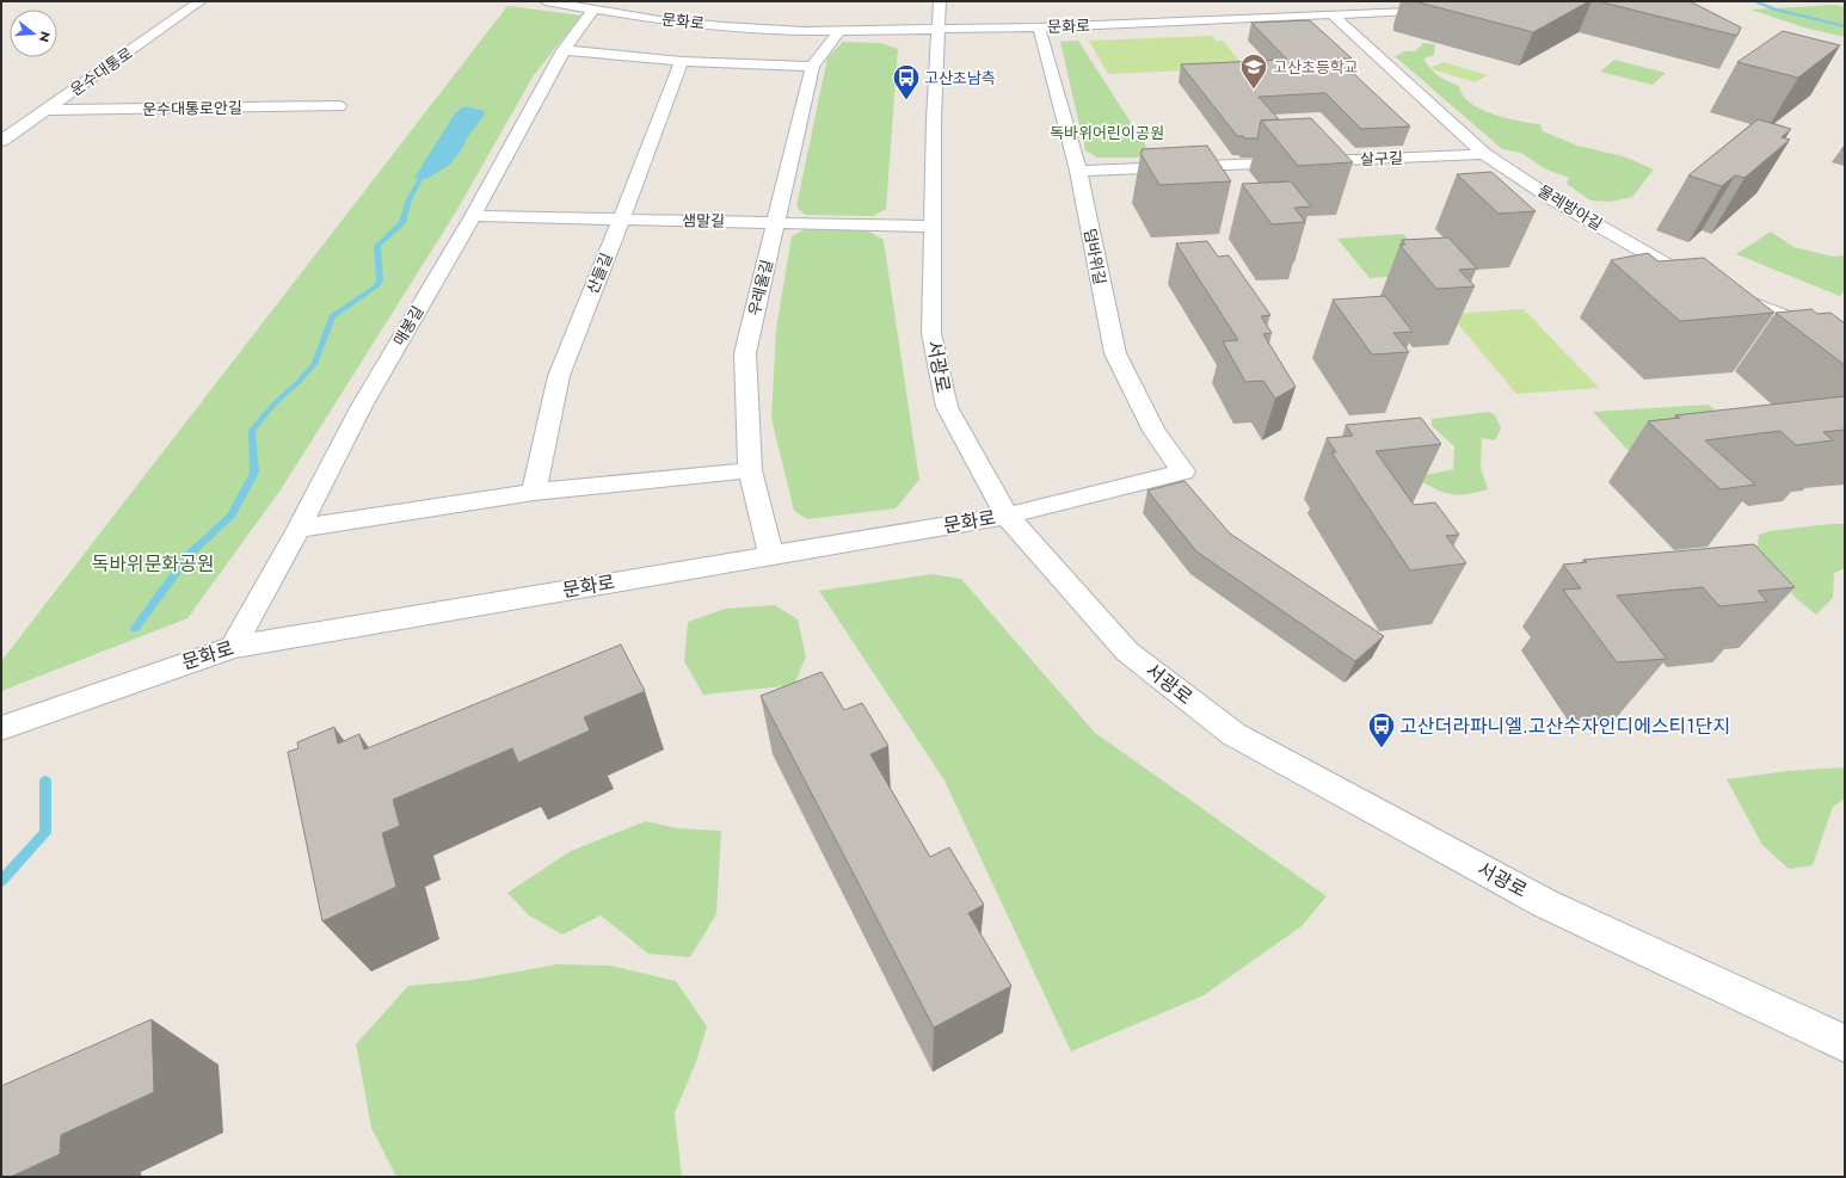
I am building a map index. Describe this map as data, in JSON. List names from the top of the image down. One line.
{"streets":{"street":["문화로","운수대통로","운수대통로안길","살구길","물레방아길","샘말길","덤바위길","산들길","우레울길","매봉길","서광로"]},"crossings":[["문화로","물레방아길"],["문화로","덤바위길"],["문화로","우레울길"],["문화로","매봉길"],["문화로","서광로"],["운수대통로","운수대통로안길"],["살구길","물레방아길"],["살구길","덤바위길"],["샘말길","산들길"],["샘말길","우레울길"],["샘말길","매봉길"],["샘말길","서광로"]],"parks":["독바위어린이공원","독바위문화공원"],"places":{"school or university":["고산초등학교"],"bus stop":["고산초남측","고산더라파니엘.고산수자인디에스티1단지"]},"north":"right"}
